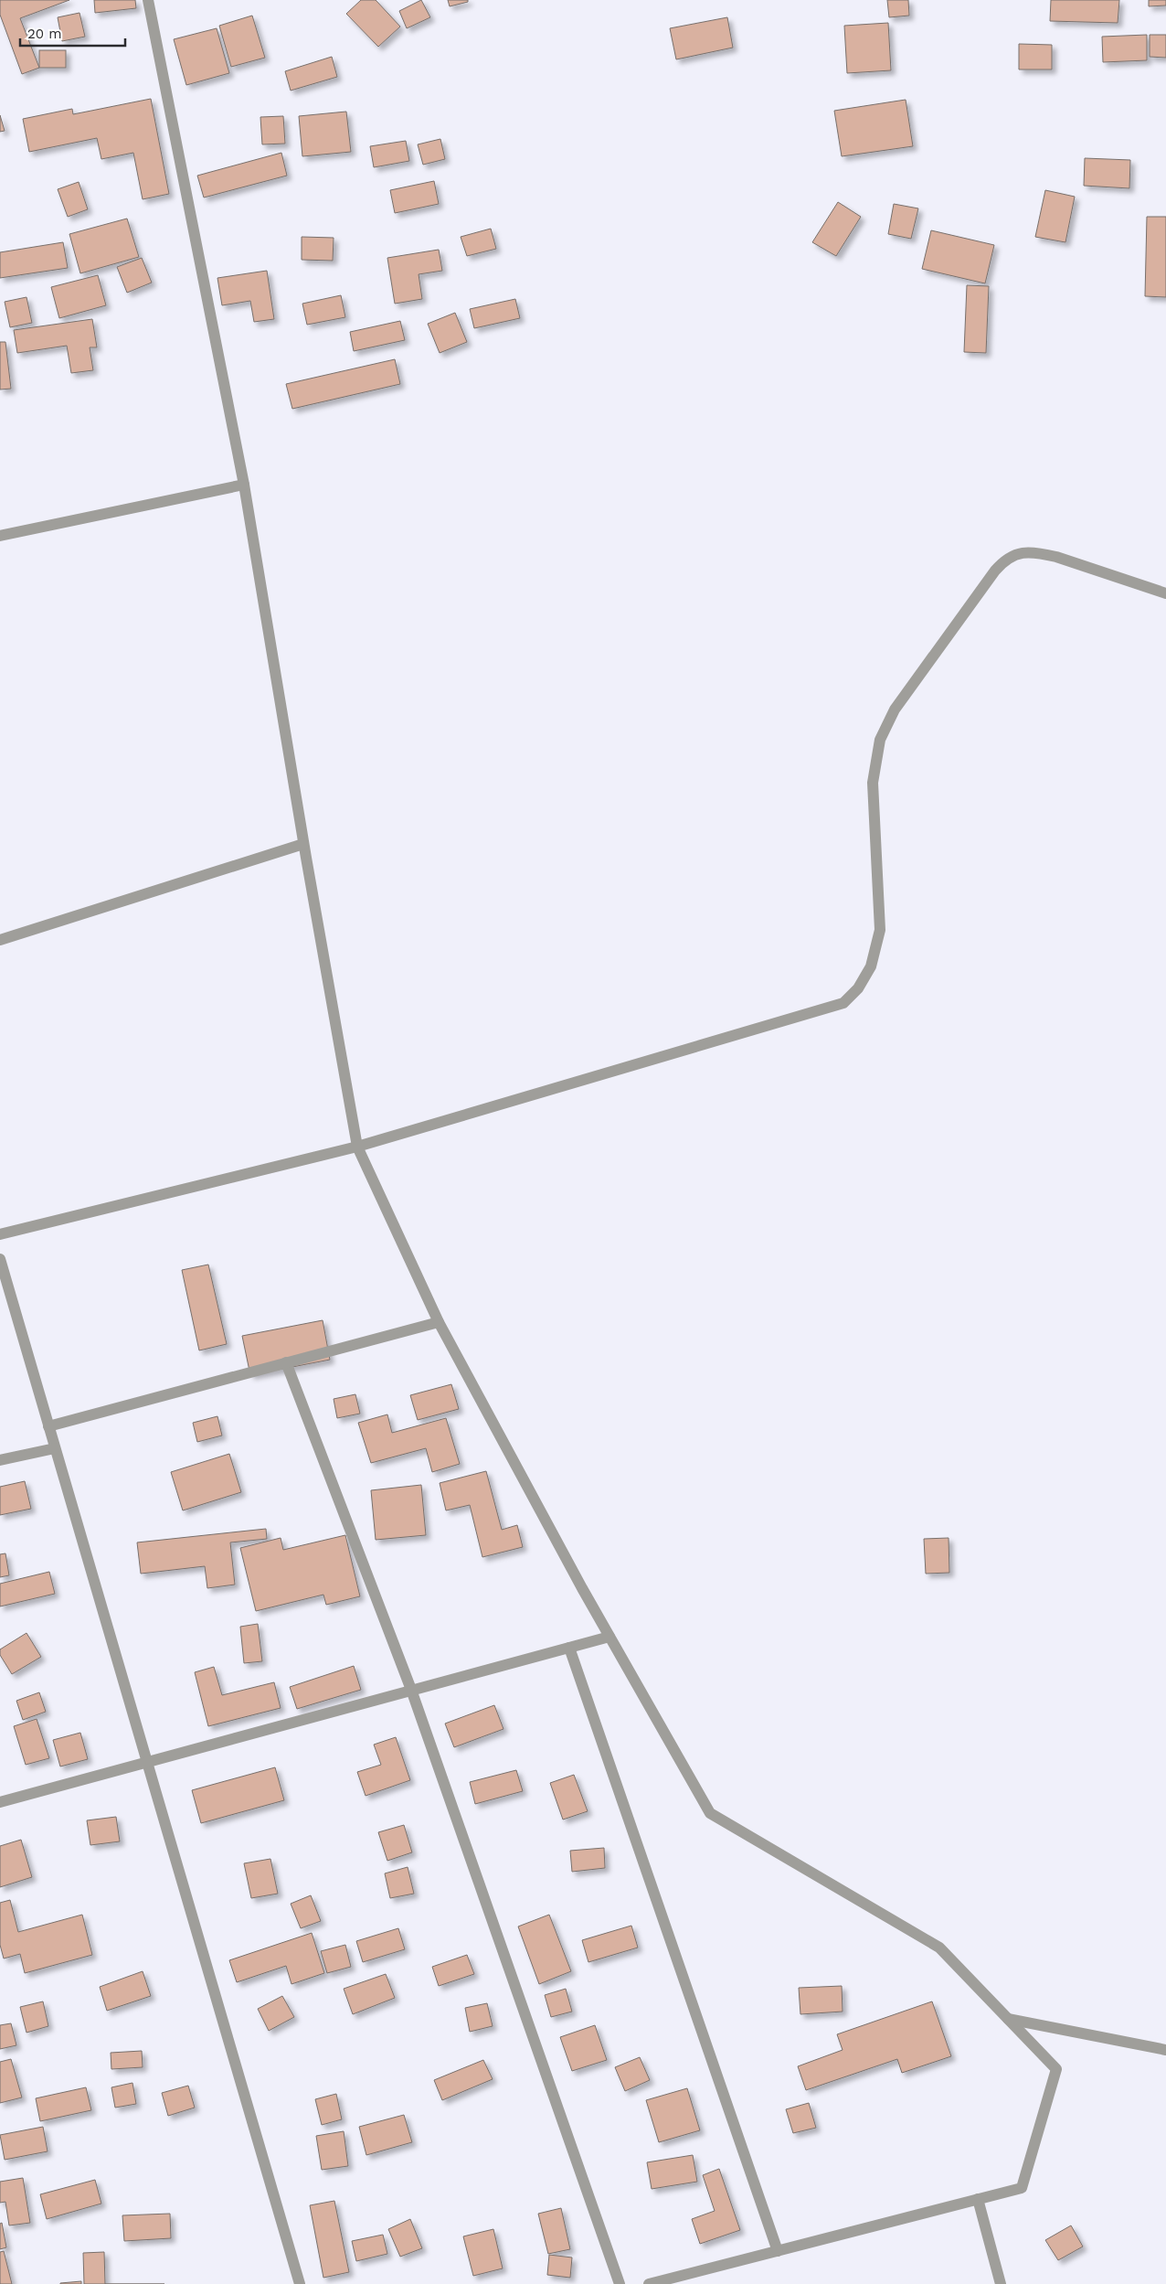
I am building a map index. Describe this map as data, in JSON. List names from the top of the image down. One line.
{"scale_bar":"20 m"}
